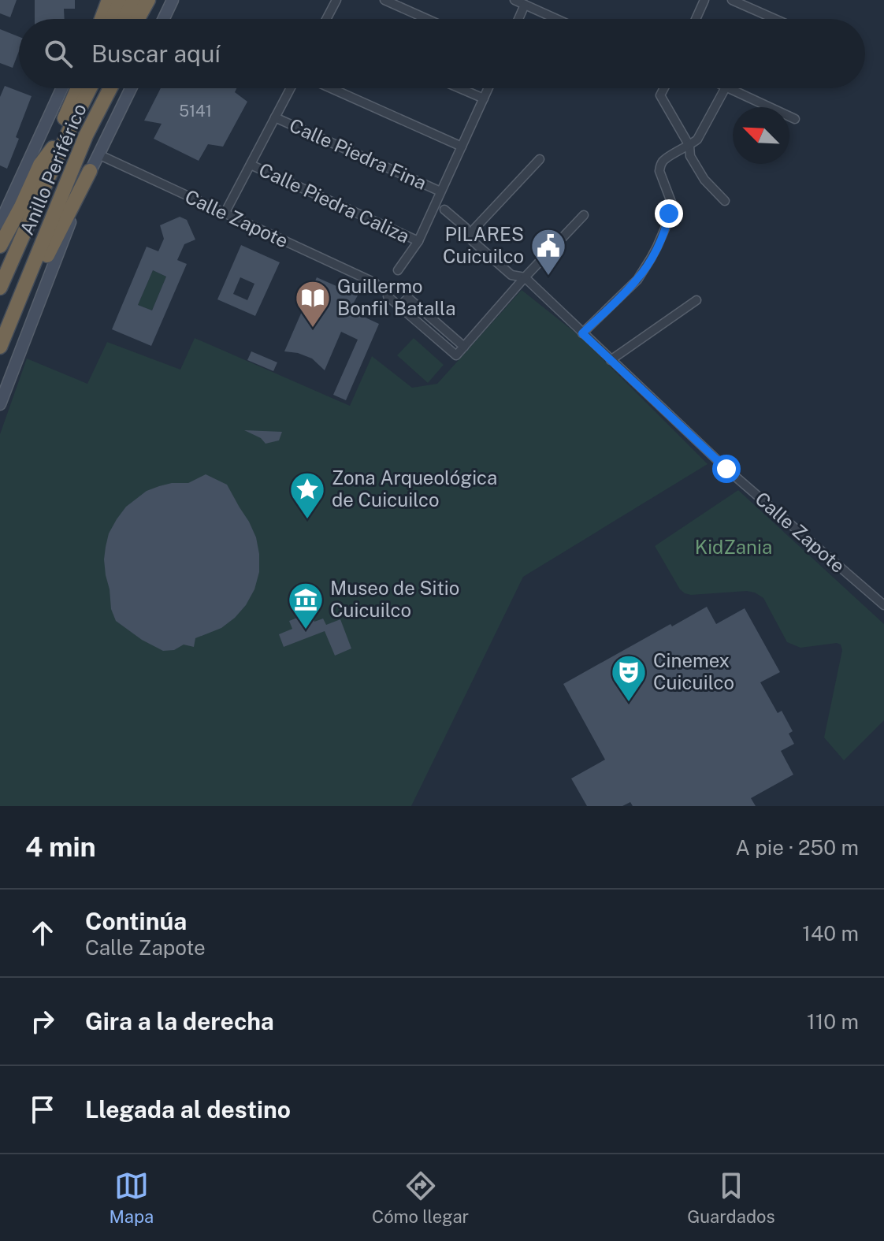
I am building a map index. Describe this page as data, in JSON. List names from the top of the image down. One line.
{"streets":{"highway":["Anillo Periférico"],"street":["Calle Piedra Fina","Calle Piedra Caliza","Calle Zapote"]},"parks":["KidZania"],"places":{"public building":["PILARES Cuicuilco"],"library":["Guillermo Bonfil Batalla"],"place":["Zona Arqueológica de Cuicuilco"],"museum":["Museo de Sitio Cuicuilco"],"theatre":["Cinemex Cuicuilco"]},"house_numbers":["5141"],"north":"top left","page":{"search":"Buscar aquí","heading":["4 min","A pie · 250 m"],"list":[["Continúa","Calle Zapote","140 m"],["Gira a la derecha","110 m"],"Llegada al destino"],"nav":["Mapa","Cómo llegar","Guardados"]}}
